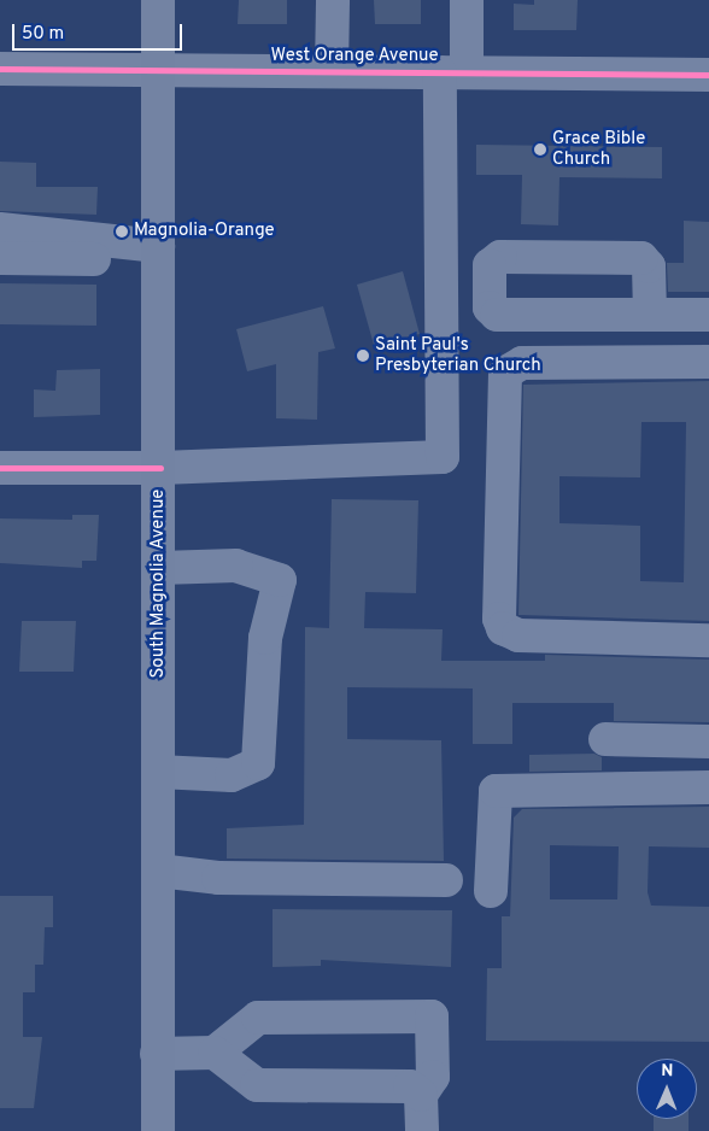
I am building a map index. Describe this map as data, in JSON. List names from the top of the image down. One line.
{"streets":{"main road":["South Magnolia Avenue"],"street":["West Orange Avenue"]},"crossings":[["West Orange Avenue","South Magnolia Avenue"]],"places":["Grace Bible Church","Magnolia-Orange","Saint Paul's Presbyterian Church"],"scale_bar":"50 m","north":"top"}
